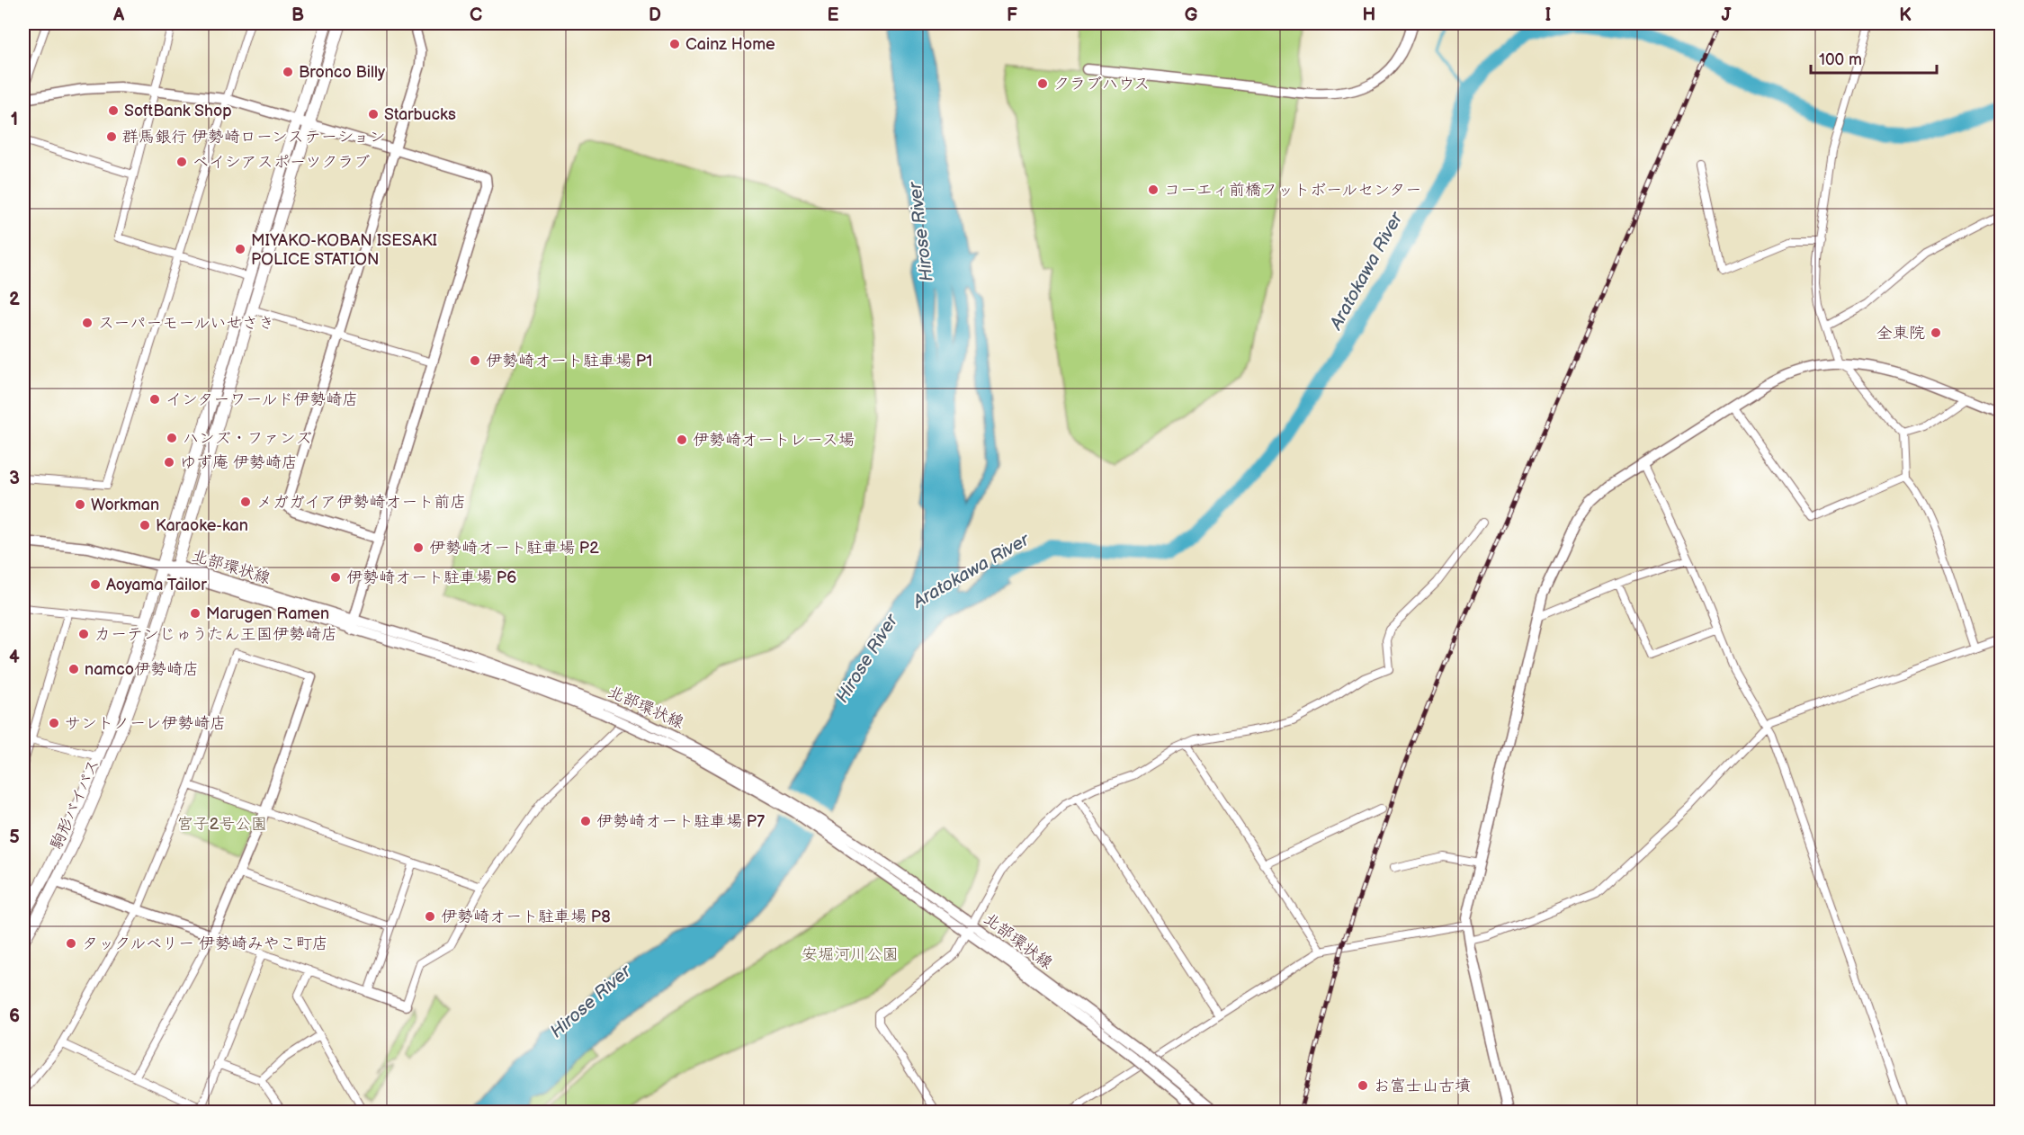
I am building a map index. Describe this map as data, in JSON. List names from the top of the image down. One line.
{"streets":{"main road":["駒形バイパス"],"street":["北部環状線"]},"crossings":[["北部環状線","駒形バイパス"]],"water":["Hirose River","Aratokawa River"],"parks":["宮子2号公園","安堀河川公園"],"places":["Cainz Home","Bronco Billy","クラブハウス","SoftBank Shop","Starbucks","群馬銀行 伊勢崎ローンステーション","ベイシアスポーツクラブ","コーエィ前橋フットボールセンター","MIYAKO-KOBAN ISESAKI POLICE STATION","スーパーモールいせさき","全東院","伊勢崎オート駐車場 P1","インターワールド伊勢崎店","ハンズ・ファンズ","伊勢崎オートレース場","ゆず庵 伊勢崎店","メガガイア伊勢崎オート前店","Workman","Karaoke-kan","伊勢崎オート駐車場 P2","伊勢崎オート駐車場 P6","Aoyama Tailor","Marugen Ramen","カーテンじゅうたん王国伊勢崎店","namco伊勢崎店","サントノーレ伊勢崎店","伊勢崎オート駐車場 P7","伊勢崎オート駐車場 P8","タックルベリー 伊勢崎みやこ町店","お富士山古墳"],"scale_bar":"100 m","grid":{"columns":["A","B","C","D","E","F","G","H","I","J","K"],"rows":["1","2","3","4","5","6"]}}
